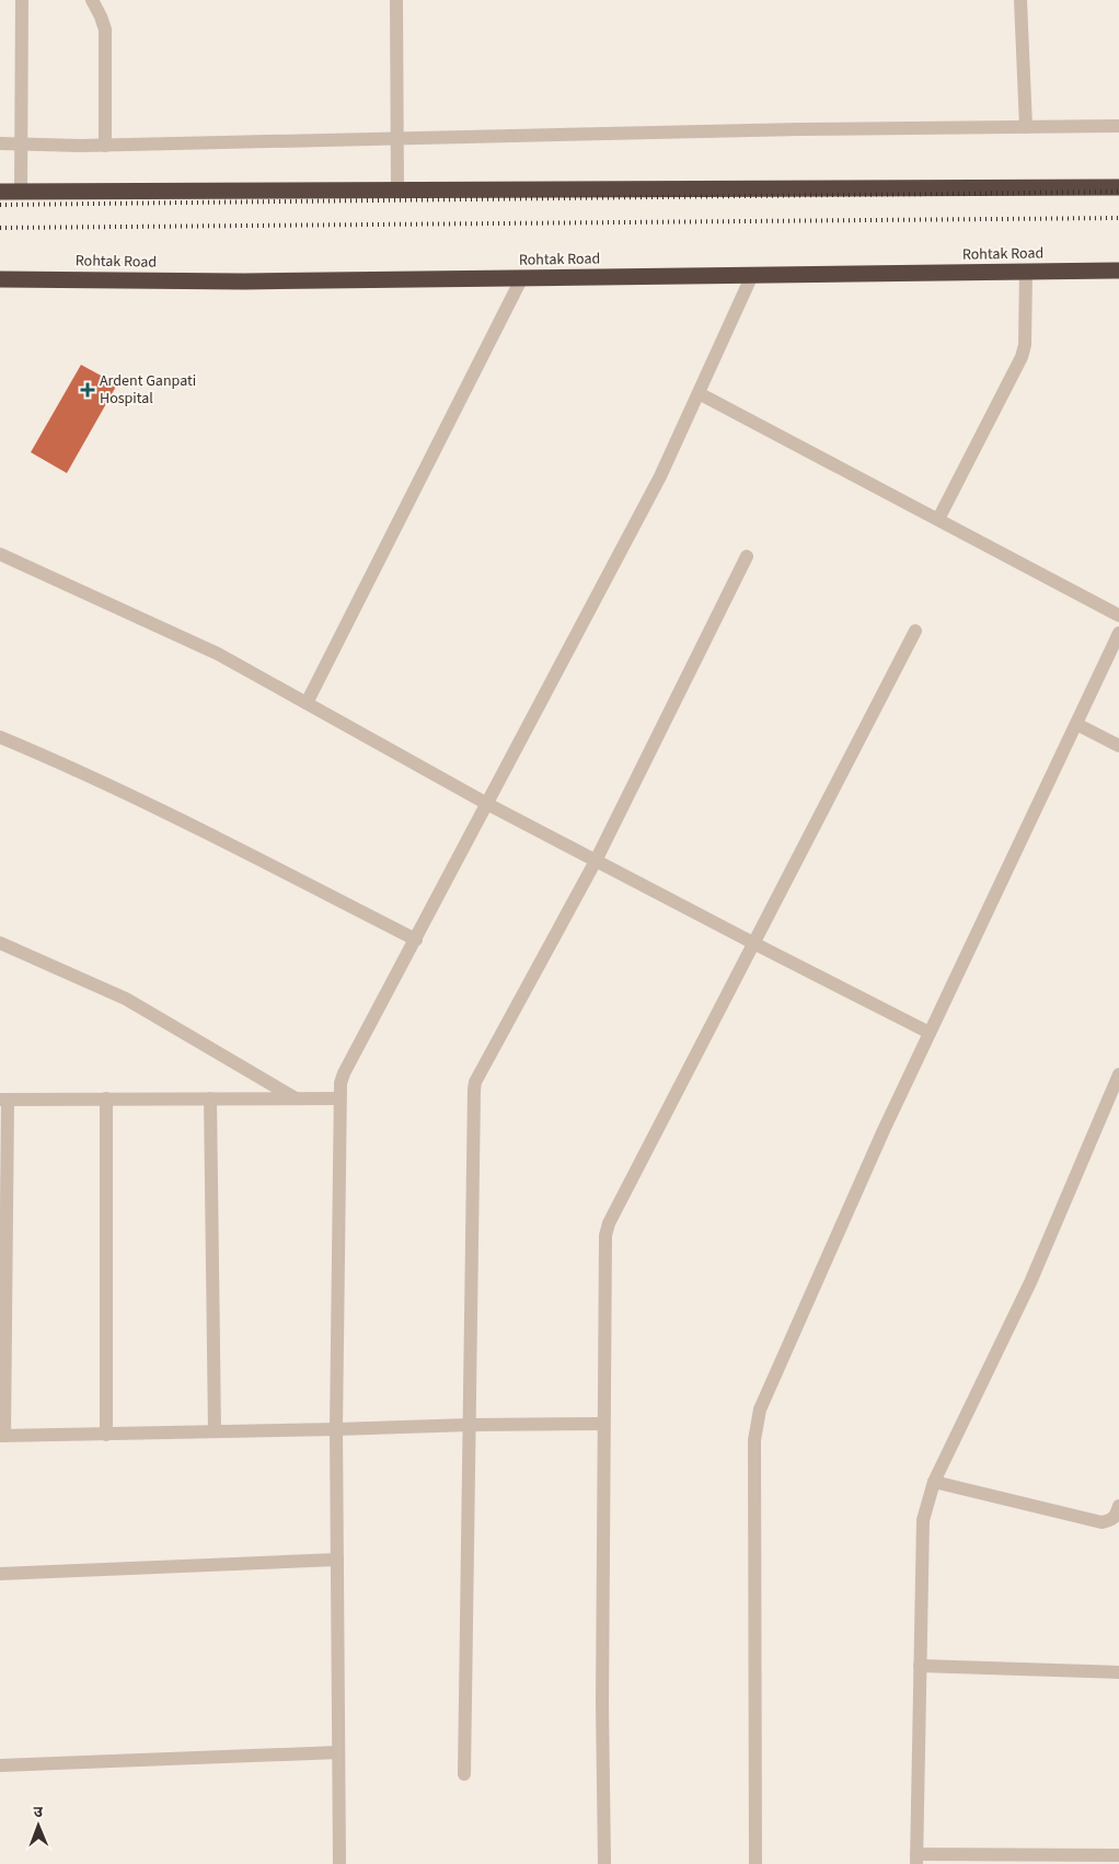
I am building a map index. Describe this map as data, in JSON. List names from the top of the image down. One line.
{"streets":{"highway":["Rohtak Road"]},"places":{"health":["Ardent Ganpati Hospital"]},"north":"top"}
